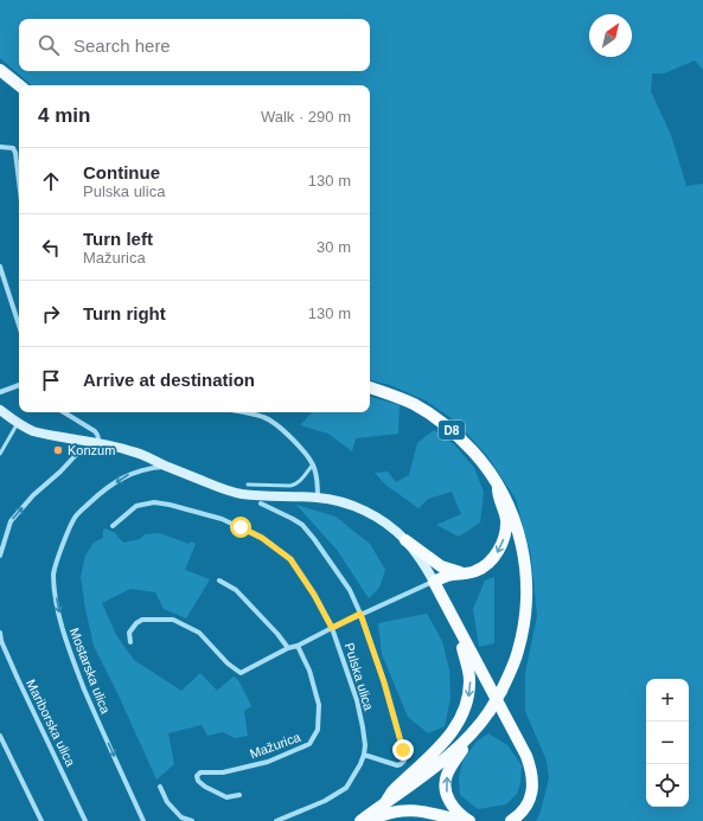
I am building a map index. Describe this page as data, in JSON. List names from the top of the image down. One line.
{"streets":{"main road":["D8"],"street":["Mostarska ulica","Pulska ulica","Mariborska ulica","Mažurica"]},"one_way":["Mostarska ulica"],"places":["Konzum"],"north":"top right","page":{"search":"Search here","heading":["4 min","Walk · 290 m"],"list":[["Continue","Pulska ulica","130 m"],["Turn left","Mažurica","30 m"],["Turn right","130 m"],"Arrive at destination"],"map_buttons":["+","−"]}}
